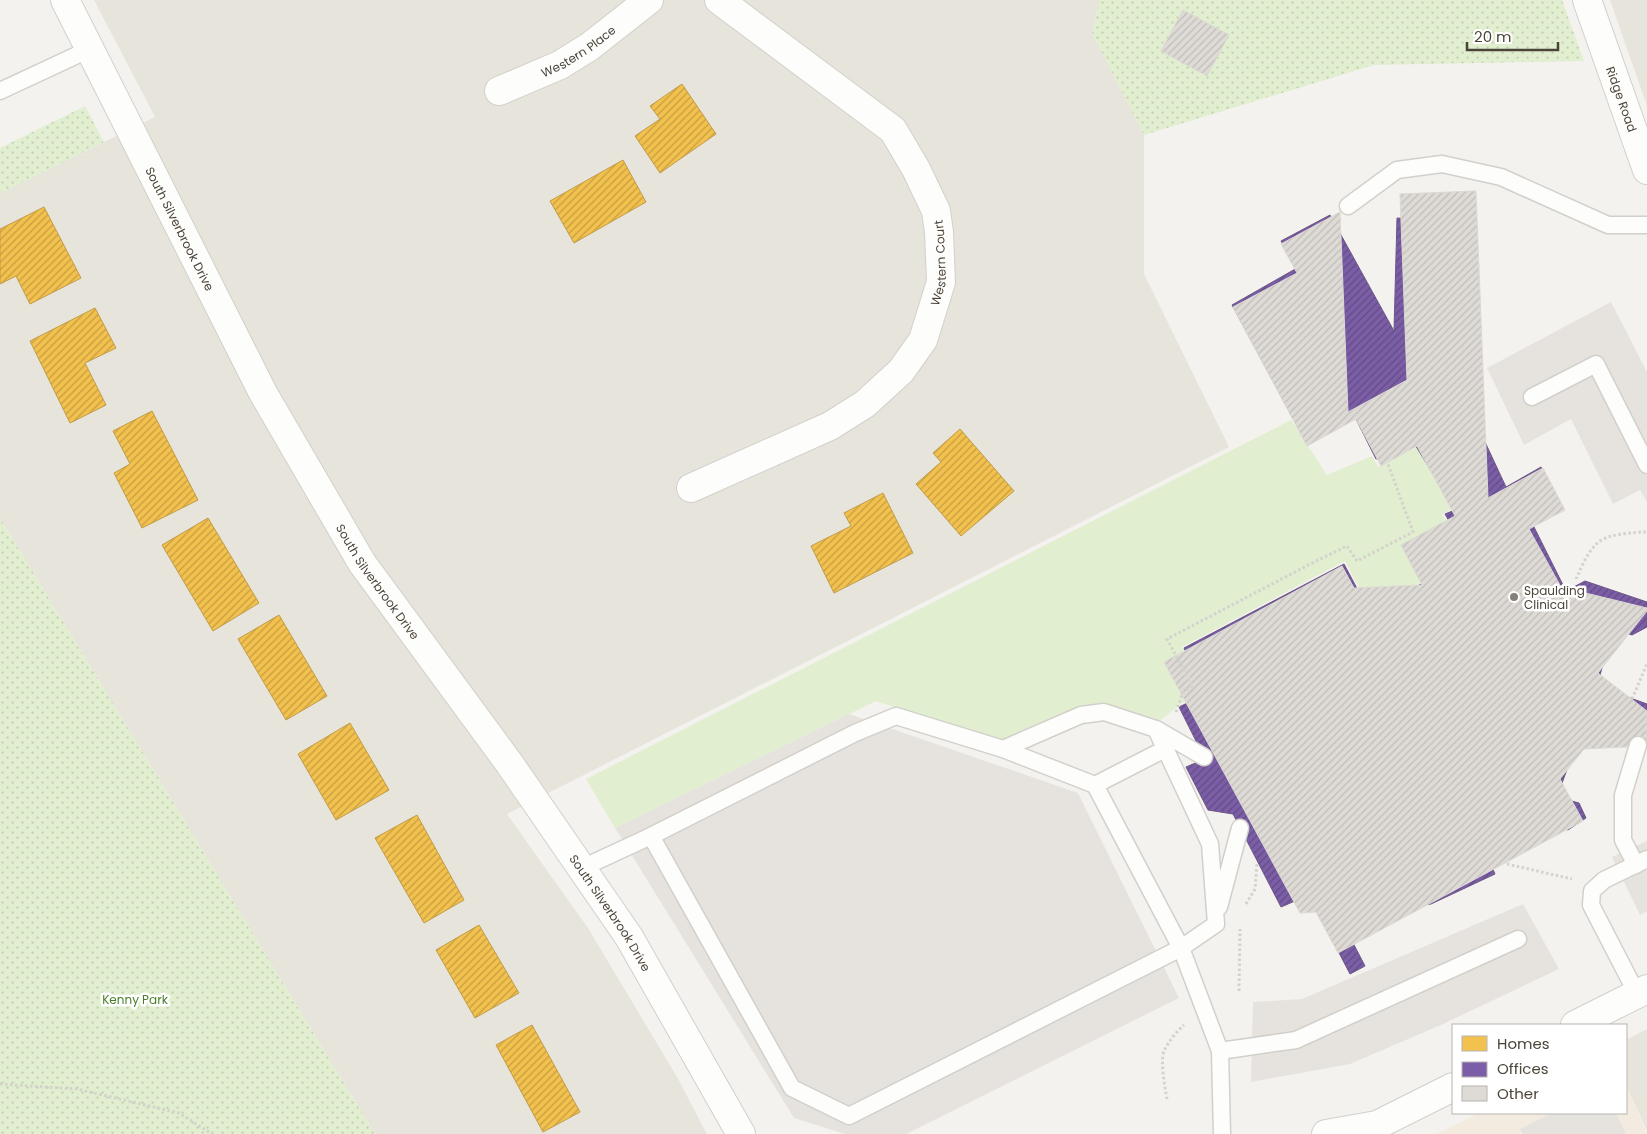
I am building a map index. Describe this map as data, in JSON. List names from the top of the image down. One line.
{"streets":{"street":["Western Place","Ridge Road","South Silverbrook Drive","Western Court"]},"parks":["Kenny Park"],"places":["Spaulding Clinical"],"legend":["Homes","Offices","Other"],"scale_bar":"20 m"}
